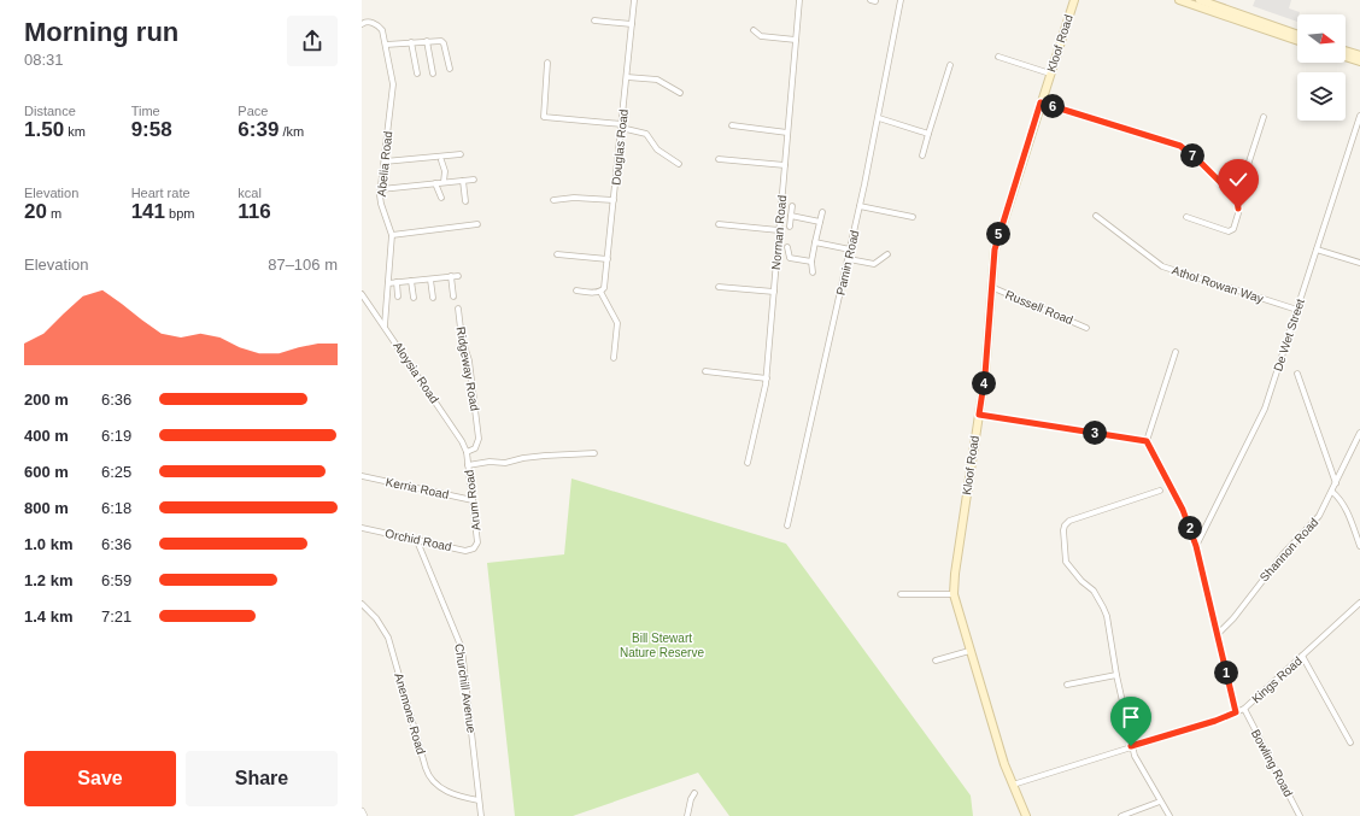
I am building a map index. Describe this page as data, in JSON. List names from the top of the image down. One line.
{"streets":{"main road":["Kloof Road"],"street":["Douglas Road","Abelia Road","Norman Road","Pamin Road","Athol Rowan Way","Russell Road","De Wet Street","Ridgeway Road","Aloysia Road","Kerria Road","Arum Road","Orchid Road","Shannon Road","Kings Road","Churchill Avenue","Anemone Road","Bowling Road"]},"crossings":[["Kloof Road","Russell Road"],["Kloof Road","Kings Road"],["Abelia Road","Aloysia Road"],["Athol Rowan Way","De Wet Street"],["Ridgeway Road","Aloysia Road"],["Ridgeway Road","Arum Road"],["Aloysia Road","Arum Road"],["Kerria Road","Arum Road"],["Arum Road","Orchid Road"],["Orchid Road","Churchill Avenue"],["Kings Road","Bowling Road"],["Churchill Avenue","Anemone Road"]],"parks":["Bill Stewart Nature Reserve"],"north":"right","page":{"heading":["Morning run","08:31"],"stats":[["Distance","1.50 km"],["Time","9:58"],["Pace","6:39 /km"],["Elevation","20 m"],["Heart rate","141 bpm"],["kcal","116"]],"pins":["6","7","5","4","3","2","1"],"chart":["Elevation","87–106 m"],"list":[{"name":"200 m","note":"6:36"},{"name":"400 m","note":"6:19"},{"name":"600 m","note":"6:25"},{"name":"800 m","note":"6:18"},{"name":"1.0 km","note":"6:36"},{"name":"1.2 km","note":"6:59"},{"name":"1.4 km","note":"7:21"}],"buttons":["Save","Share"]}}
